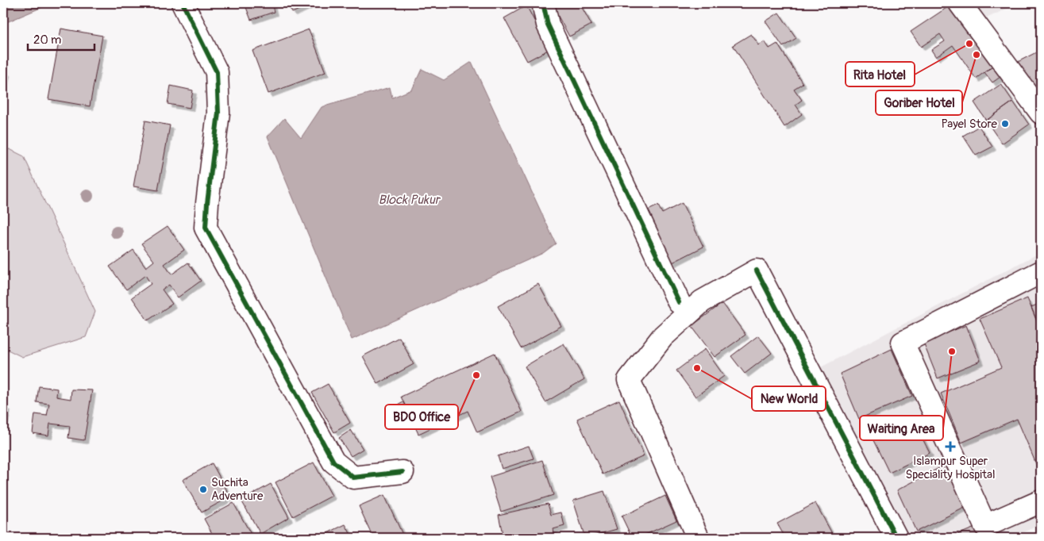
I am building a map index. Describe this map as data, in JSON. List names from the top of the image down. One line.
{"water":["Block Pukur"],"places":{"other":["Rita Hotel","Goriber Hotel","Payel Store","Waiting Area","New World","BDO Office","Suchita Adventure"],"health":["Islampur Super Speciality Hospital"]},"scale_bar":"20 m"}
